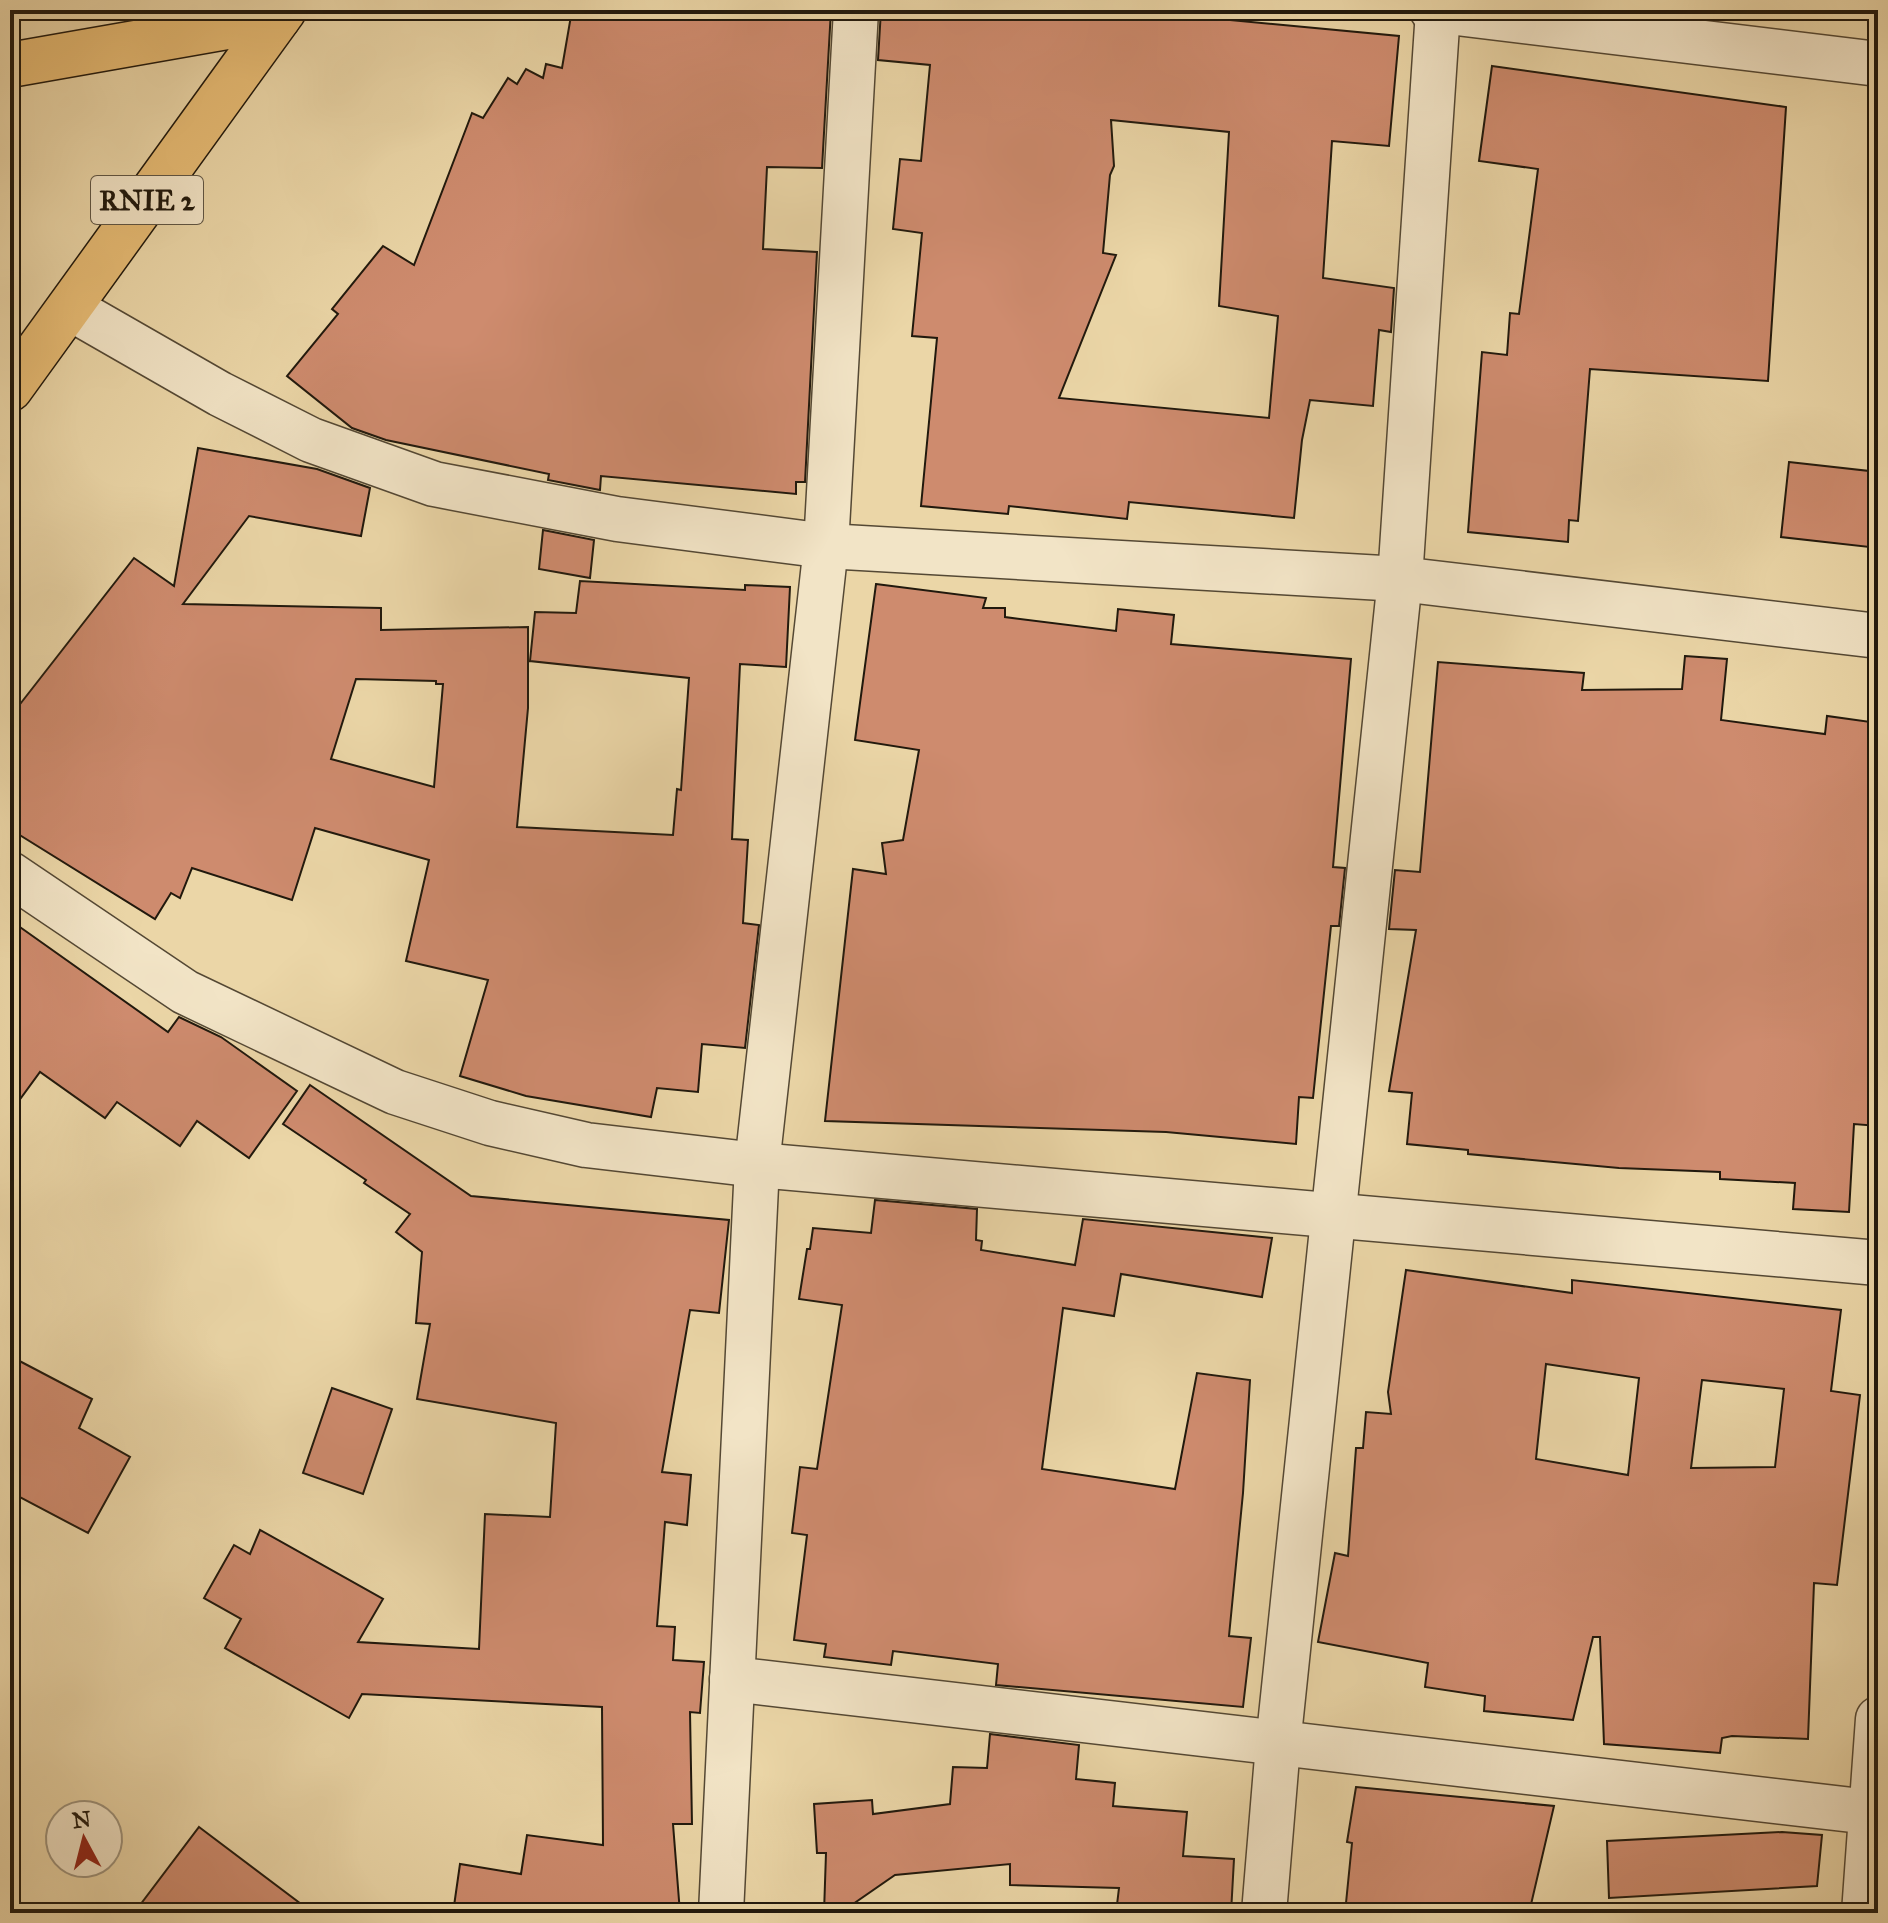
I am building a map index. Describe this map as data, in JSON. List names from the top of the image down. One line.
{"streets":{"main road":["RNIE 2"]},"north":"top"}
